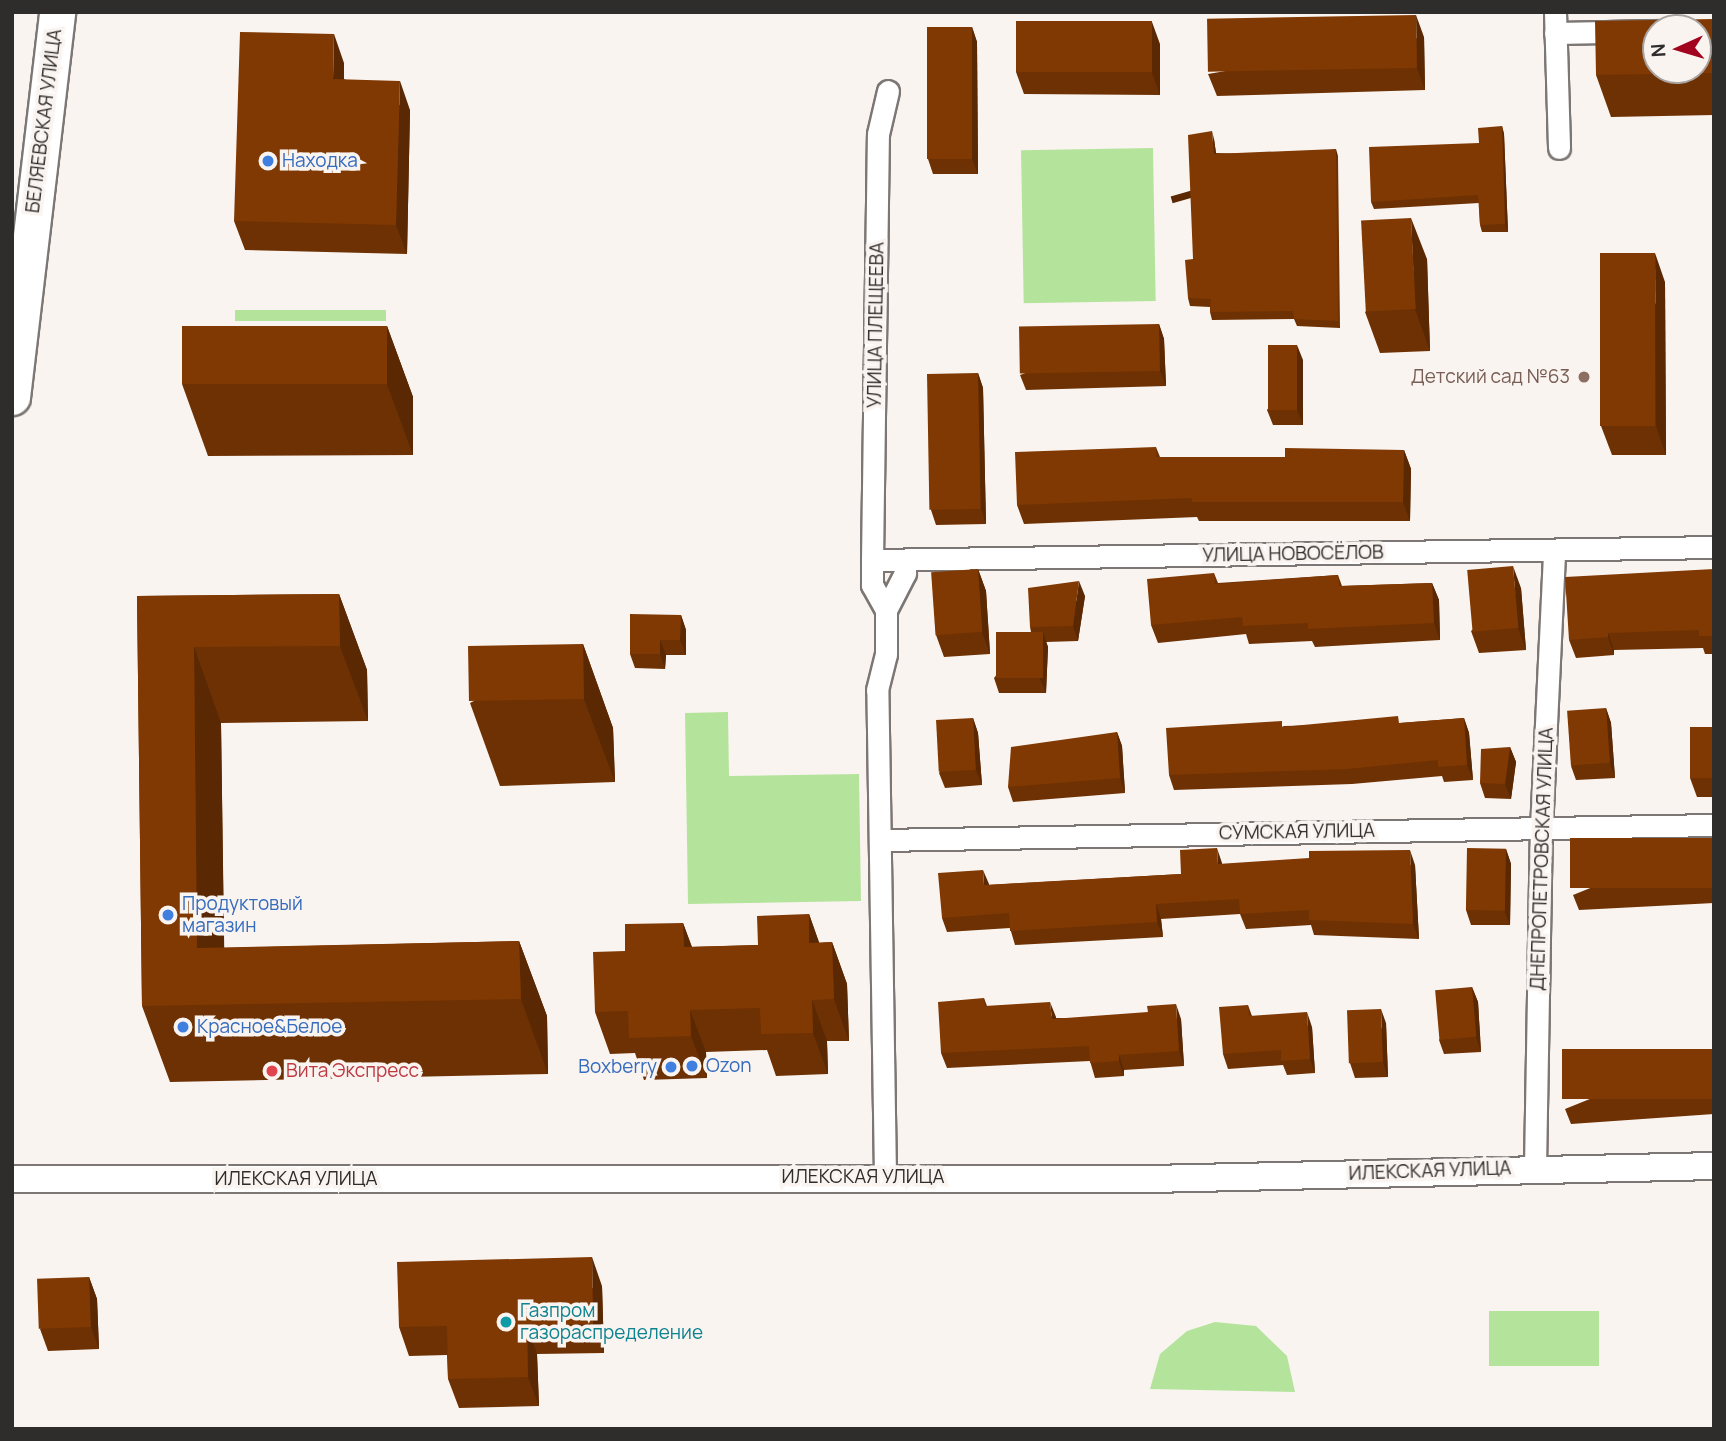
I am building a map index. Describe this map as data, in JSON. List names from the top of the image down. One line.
{"streets":{"main road":["БЕЛЯЕВСКАЯ УЛИЦА"],"street":["УЛИЦА ПЛЕЩЕЕВА","УЛИЦА НОВОСЁЛОВ","СУМСКАЯ УЛИЦА","ДНЕПРОПЕТРОВСКАЯ УЛИЦА","ИЛЕКСКАЯ УЛИЦА"]},"crossings":[["УЛИЦА ПЛЕЩЕЕВА","УЛИЦА НОВОСЁЛОВ"],["УЛИЦА НОВОСЁЛОВ","ДНЕПРОПЕТРОВСКАЯ УЛИЦА"],["СУМСКАЯ УЛИЦА","ДНЕПРОПЕТРОВСКАЯ УЛИЦА"],["ДНЕПРОПЕТРОВСКАЯ УЛИЦА","ИЛЕКСКАЯ УЛИЦА"]],"places":["Находка","Детский сад №63","Продуктовый магазин","Красное&Белое","Ozon","Boxberry","Вита Экспресс","Газпром газораспределение"],"north":"left"}
